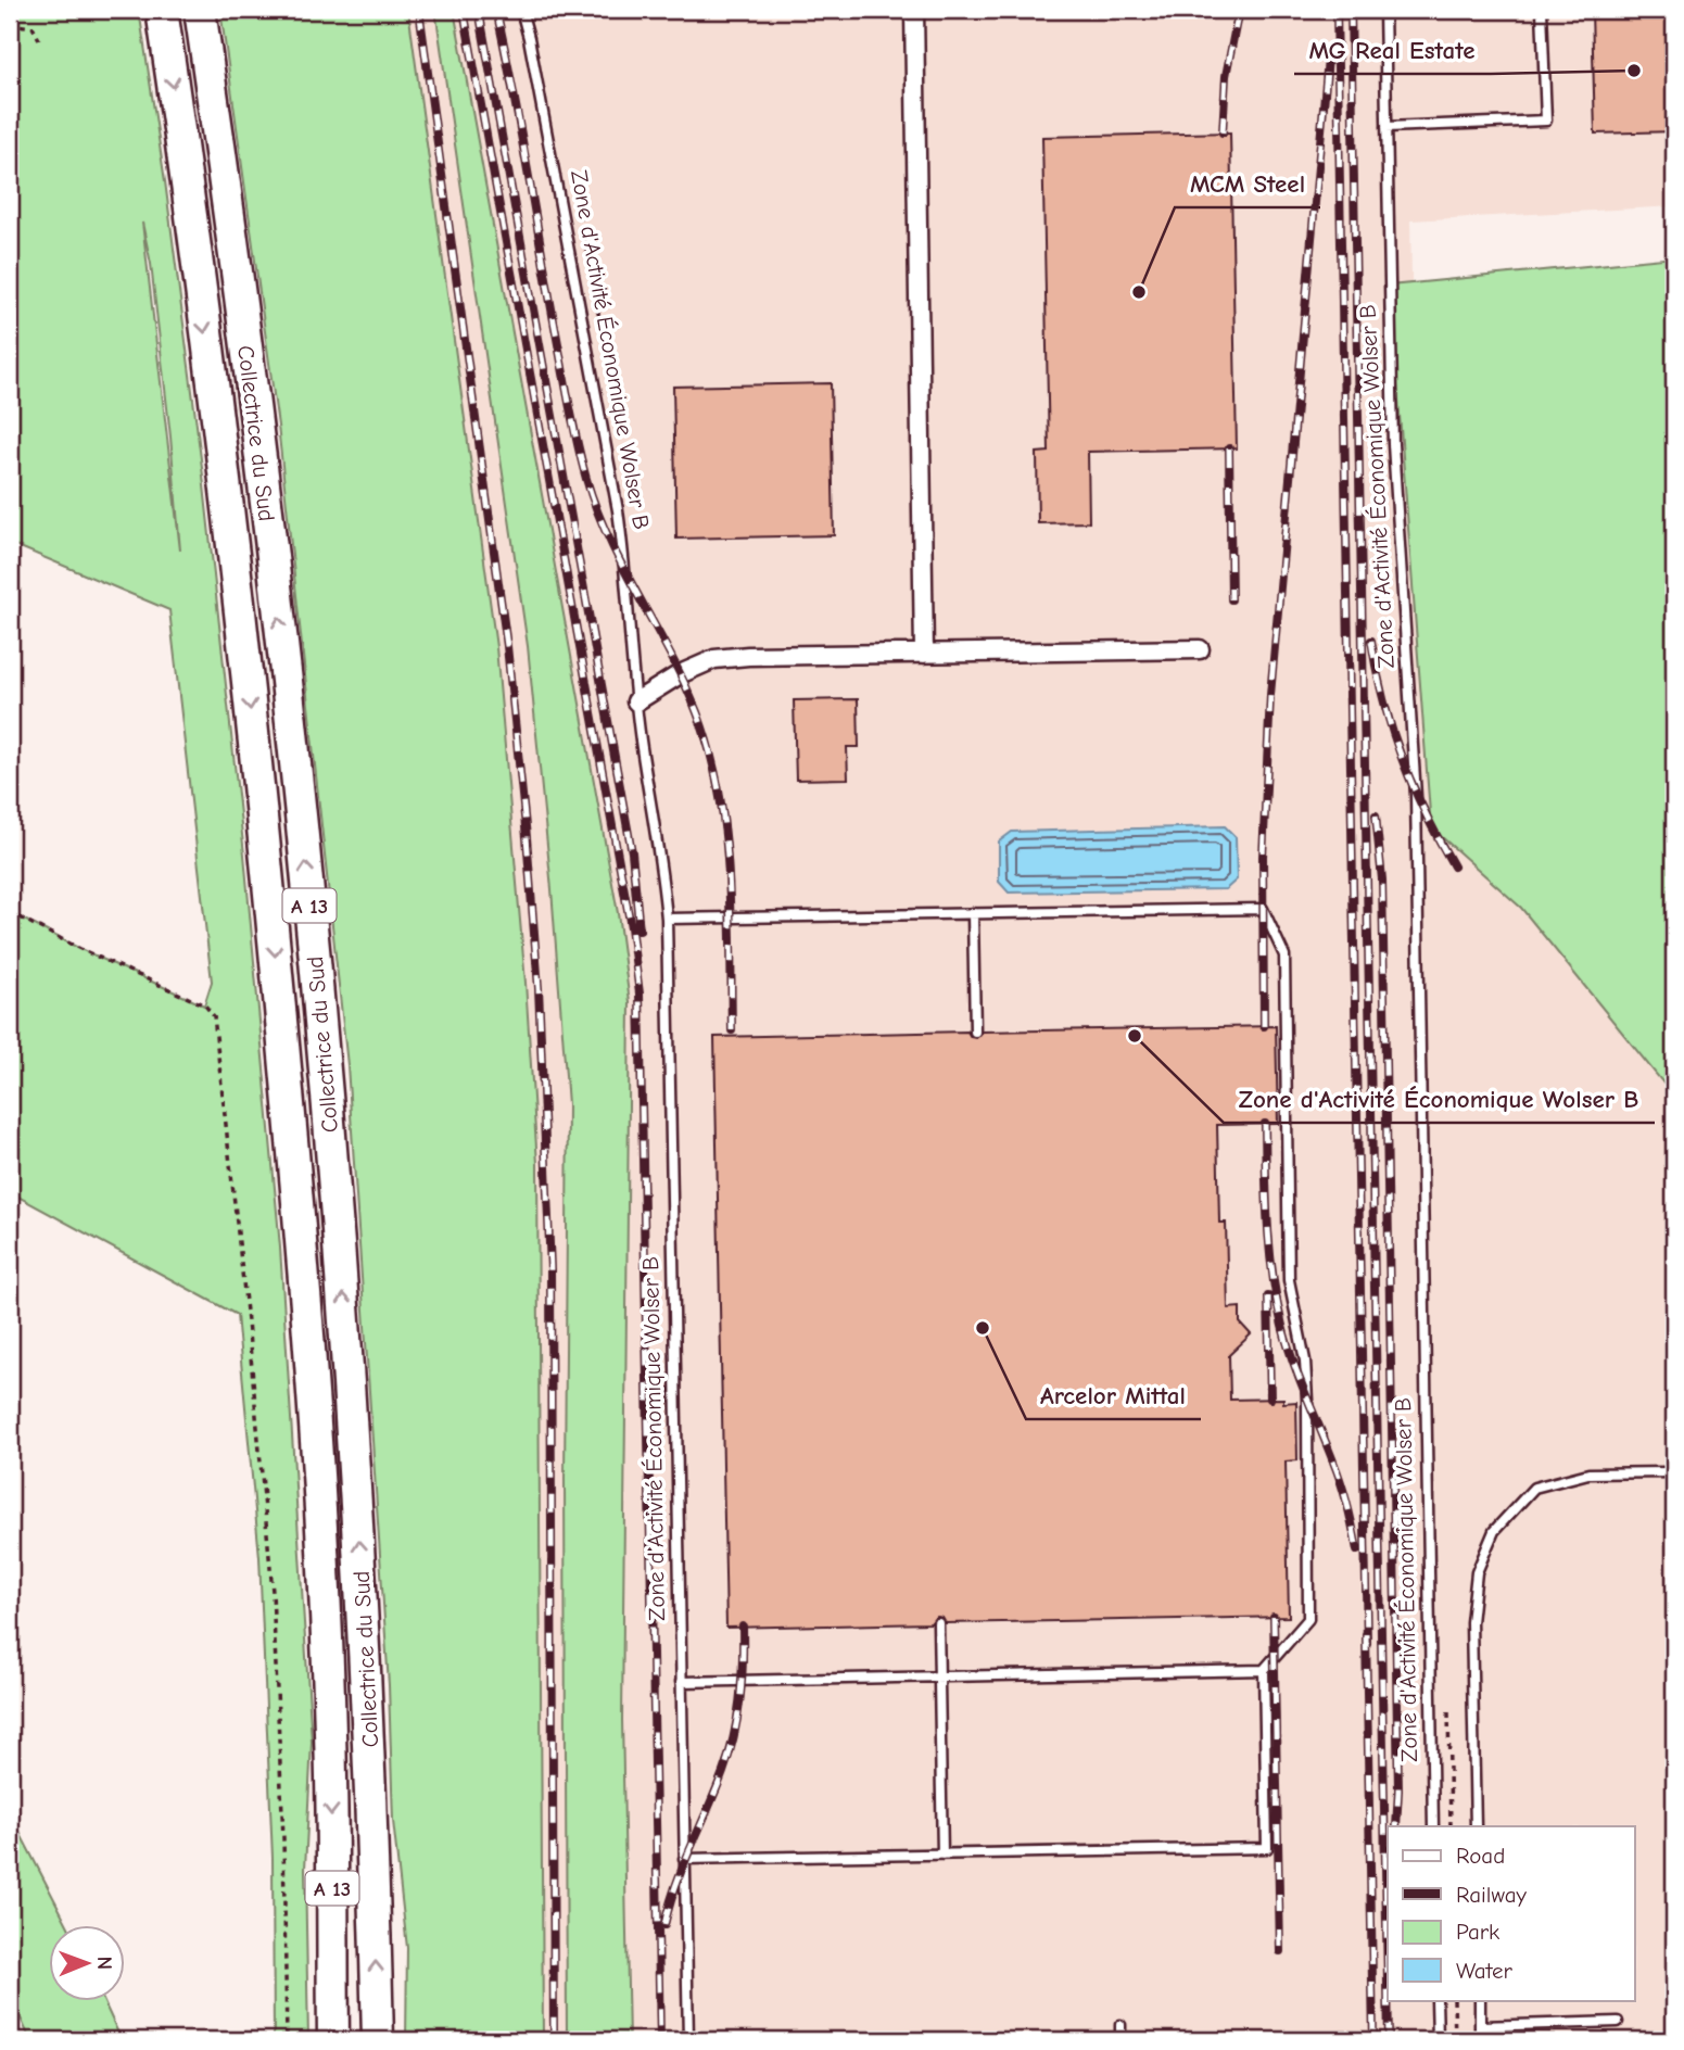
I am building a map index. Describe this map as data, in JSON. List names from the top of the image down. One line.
{"streets":{"highway":["Collectrice du Sud","A 13"],"lane":["Zone d'Activité Économique Wolser B"]},"places":["MG Real Estate","MCM Steel","Zone d'Activité Économique Wolser B","Arcelor Mittal"],"legend":["Road","Railway","Park","Water"],"north":"right"}
